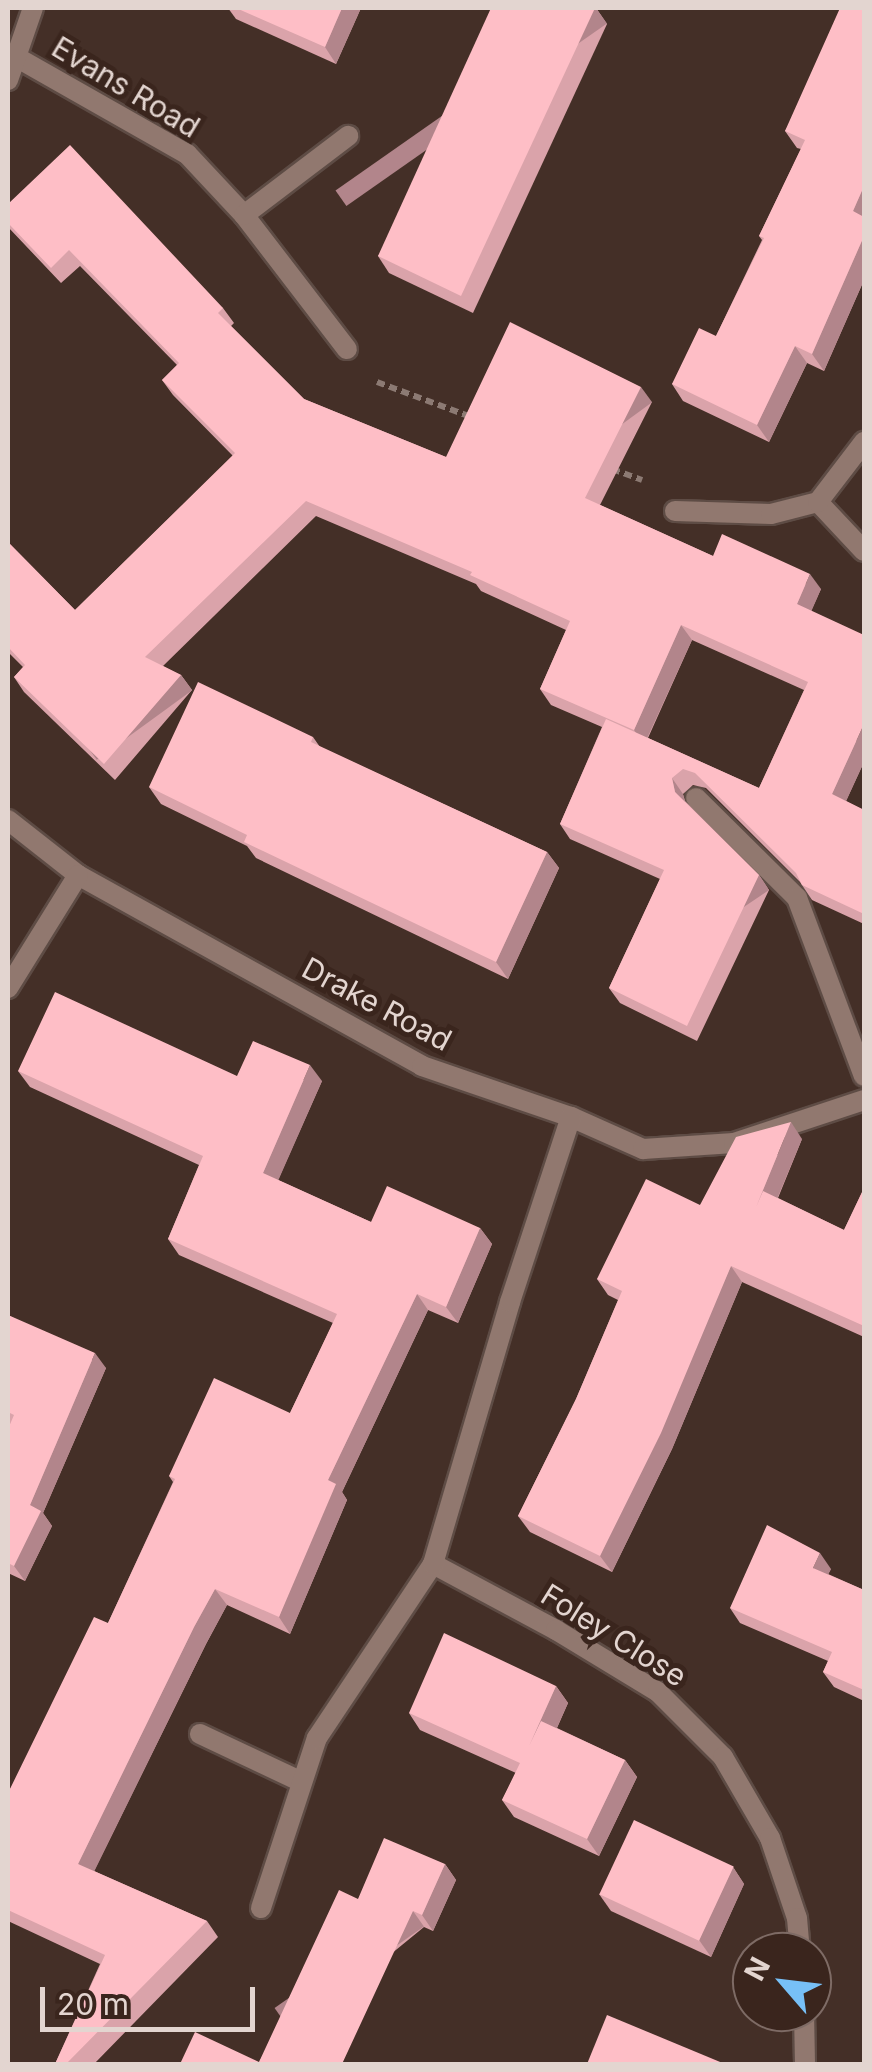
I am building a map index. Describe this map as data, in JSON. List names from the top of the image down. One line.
{"streets":{"street":["Evans Road","Drake Road","Foley Close"]},"scale_bar":"20 m","north":"top left"}
